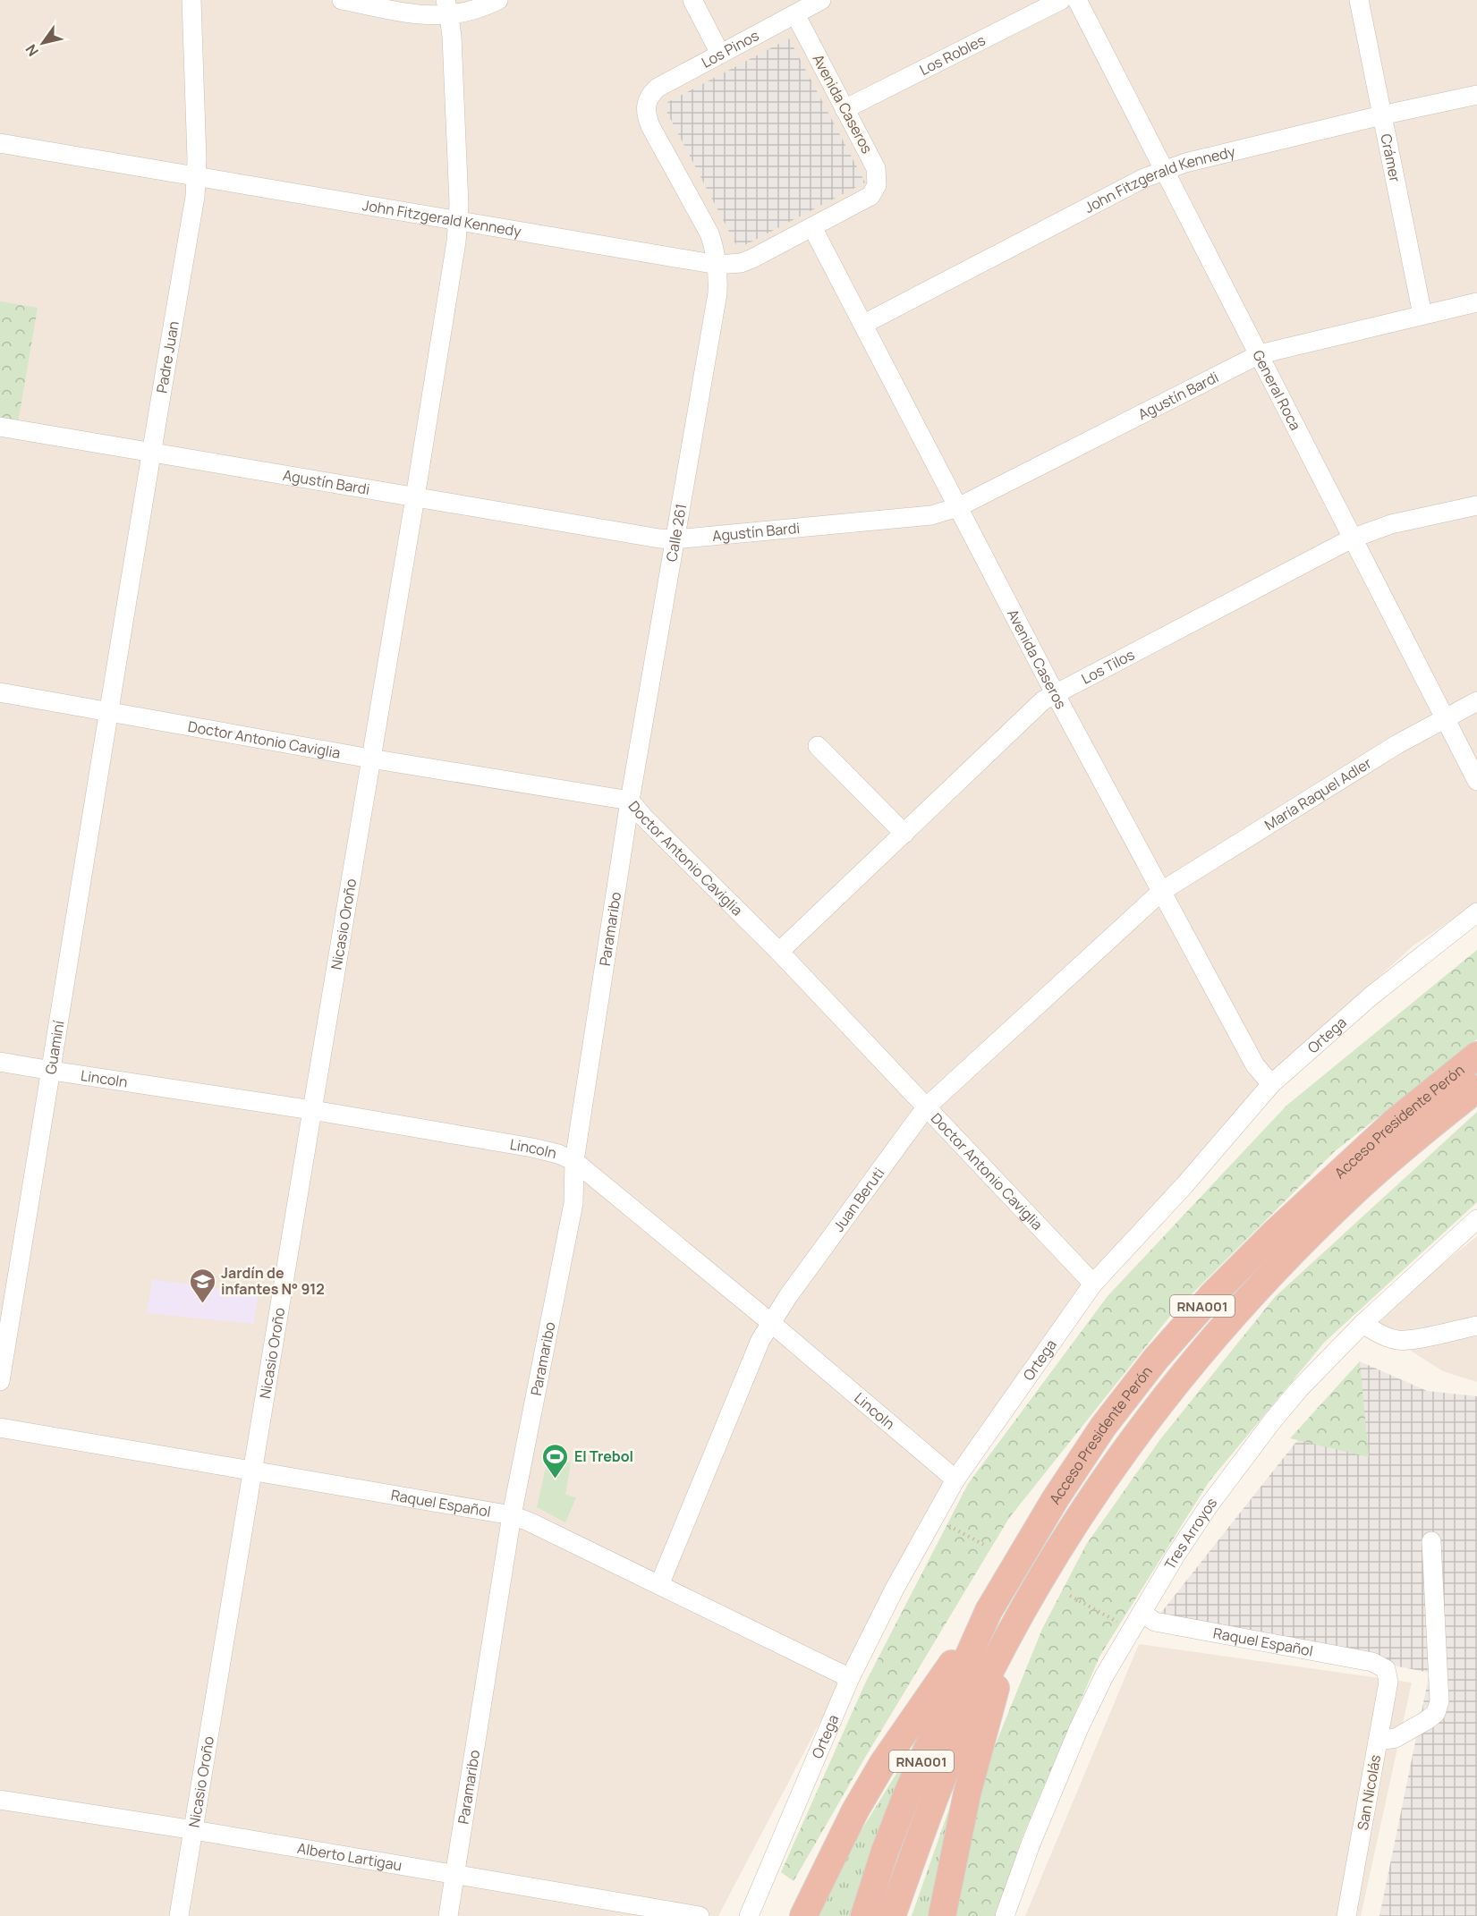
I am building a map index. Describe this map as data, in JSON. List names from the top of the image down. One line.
{"streets":{"highway":["Acceso Presidente Perón","RNA001"],"street":["Los Pinos","Los Robles","Avenida Caseros","Crámer","John Fitzgerald Kennedy","Padre Juan","General Roca","Agustín Bardi","Calle 261","Los Tilos","Doctor Antonio Caviglia","María Raquel Adler","Nicasio Oroño","Paramaribo","Ortega","Guaminí","Lincoln","Juan Beruti","Raquel Español","Tres Arroyos","San Nicolás","Alberto Lartigau"]},"crossings":[["Los Pinos","Avenida Caseros"],["Los Pinos","John Fitzgerald Kennedy"],["Los Pinos","Calle 261"],["Los Robles","Avenida Caseros"],["Avenida Caseros","John Fitzgerald Kennedy"],["Avenida Caseros","Agustín Bardi"],["Avenida Caseros","Los Tilos"],["Avenida Caseros","María Raquel Adler"],["Avenida Caseros","Ortega"],["Avenida Caseros","Juan Beruti"],["Crámer","John Fitzgerald Kennedy"],["Crámer","Agustín Bardi"],["John Fitzgerald Kennedy","Padre Juan"],["John Fitzgerald Kennedy","General Roca"],["John Fitzgerald Kennedy","Calle 261"],["John Fitzgerald Kennedy","Nicasio Oroño"],["Padre Juan","Agustín Bardi"],["Padre Juan","Doctor Antonio Caviglia"],["Padre Juan","Guaminí"],["General Roca","Agustín Bardi"],["General Roca","Los Tilos"],["General Roca","María Raquel Adler"],["Agustín Bardi","Calle 261"],["Agustín Bardi","Nicasio Oroño"],["Calle 261","Doctor Antonio Caviglia"],["Calle 261","Paramaribo"],["Los Tilos","Doctor Antonio Caviglia"],["Doctor Antonio Caviglia","Nicasio Oroño"],["Doctor Antonio Caviglia","Paramaribo"],["Doctor Antonio Caviglia","Ortega"],["Doctor Antonio Caviglia","Guaminí"],["Doctor Antonio Caviglia","Juan Beruti"],["María Raquel Adler","Juan Beruti"],["Nicasio Oroño","Lincoln"],["Nicasio Oroño","Raquel Español"],["Nicasio Oroño","Alberto Lartigau"],["Paramaribo","Lincoln"],["Paramaribo","Raquel Español"],["Paramaribo","Alberto Lartigau"],["Ortega","Lincoln"],["Ortega","Raquel Español"],["Guaminí","Lincoln"],["Lincoln","Juan Beruti"],["Juan Beruti","Raquel Español"],["Raquel Español","Tres Arroyos"],["Raquel Español","San Nicolás"]],"places":{"school or university":["Jardín de infantes N° 912"],"sports":["El Trebol"]},"north":"bottom left"}
